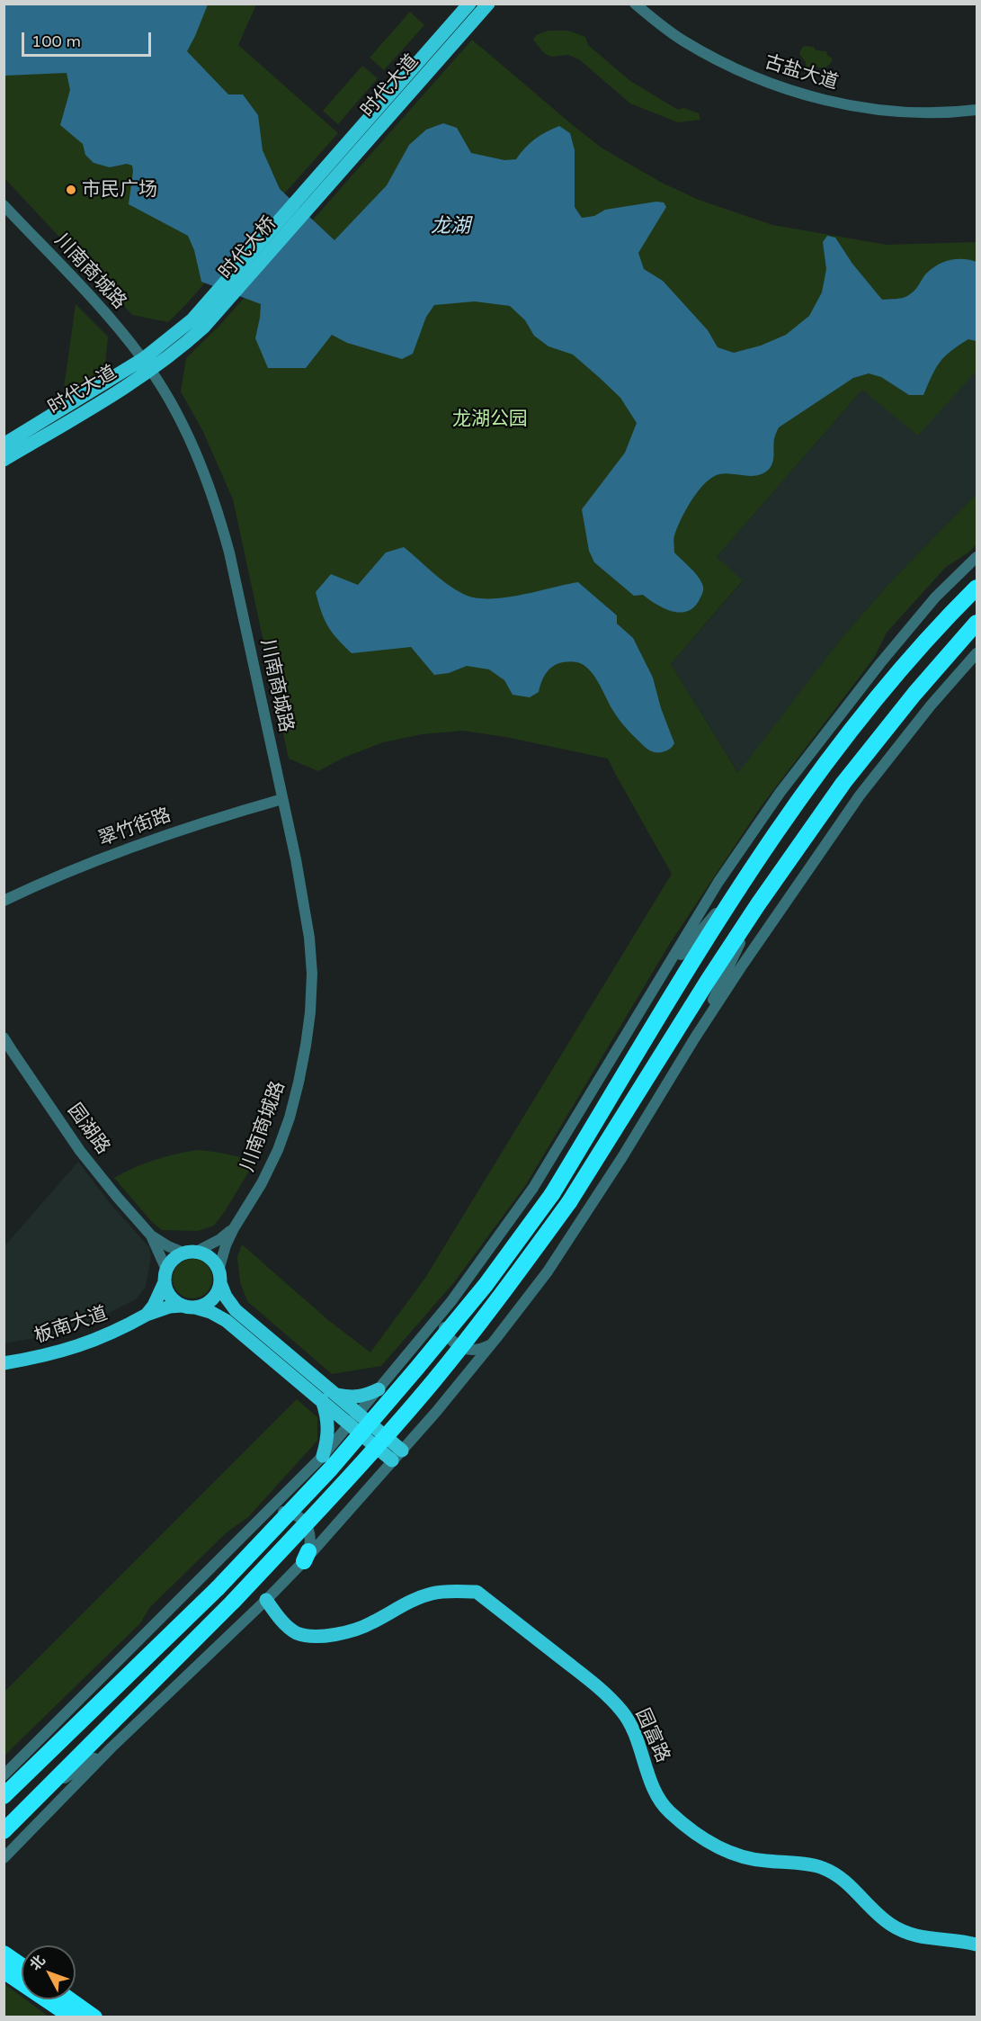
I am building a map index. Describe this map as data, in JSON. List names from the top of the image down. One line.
{"streets":{"main road":["时代大道","时代大桥","板南大道","园富路"],"street":["古盐大道","川南商城路","翠竹街路","园湖路"]},"crossings":[["时代大道","时代大桥"],["时代大道","川南商城路"],["川南商城路","翠竹街路"],["川南商城路","板南大道"]],"water":["龙湖"],"parks":["龙湖公园"],"places":["市民广场"],"scale_bar":"100 m","north":"top left"}
